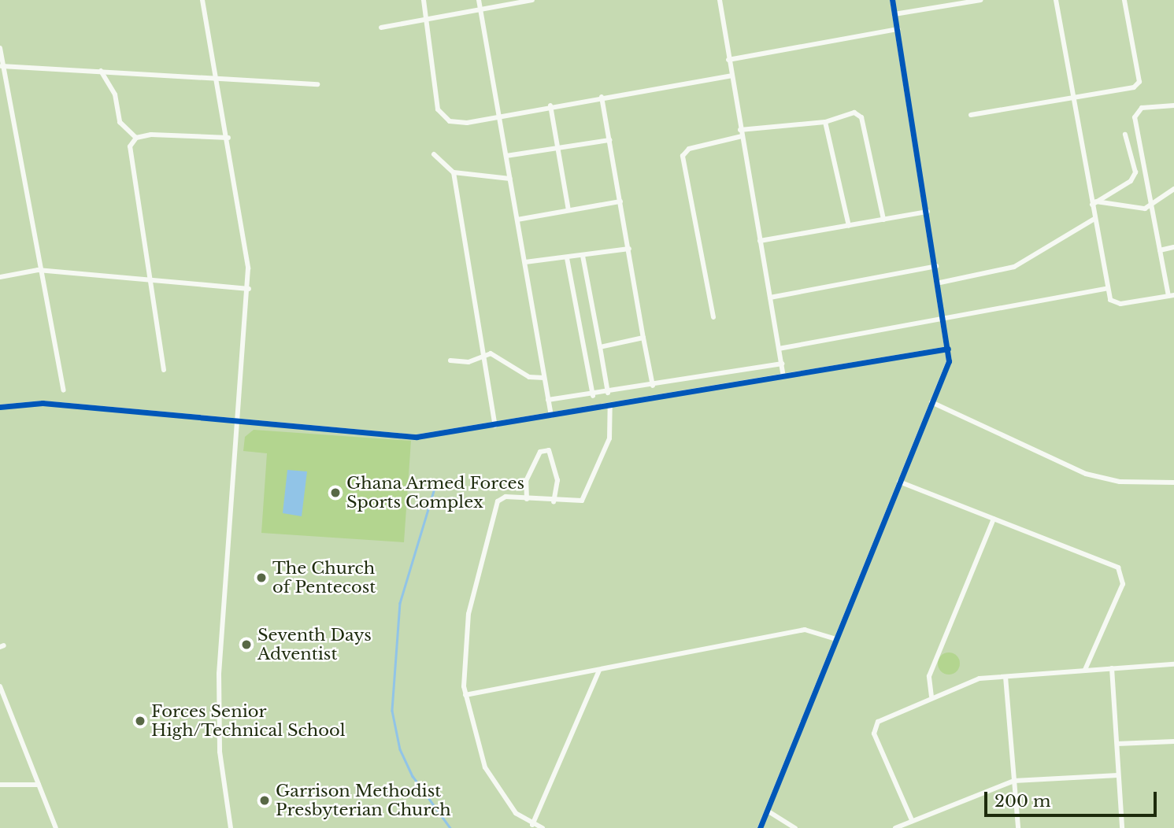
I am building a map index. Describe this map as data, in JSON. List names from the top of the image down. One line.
{"places":["Ghana Armed Forces Sports Complex","The Church of Pentecost","Seventh Days Adventist","Forces Senior High/Technical School","Garrison Methodist Presbyterian Church"],"scale_bar":"200 m"}
